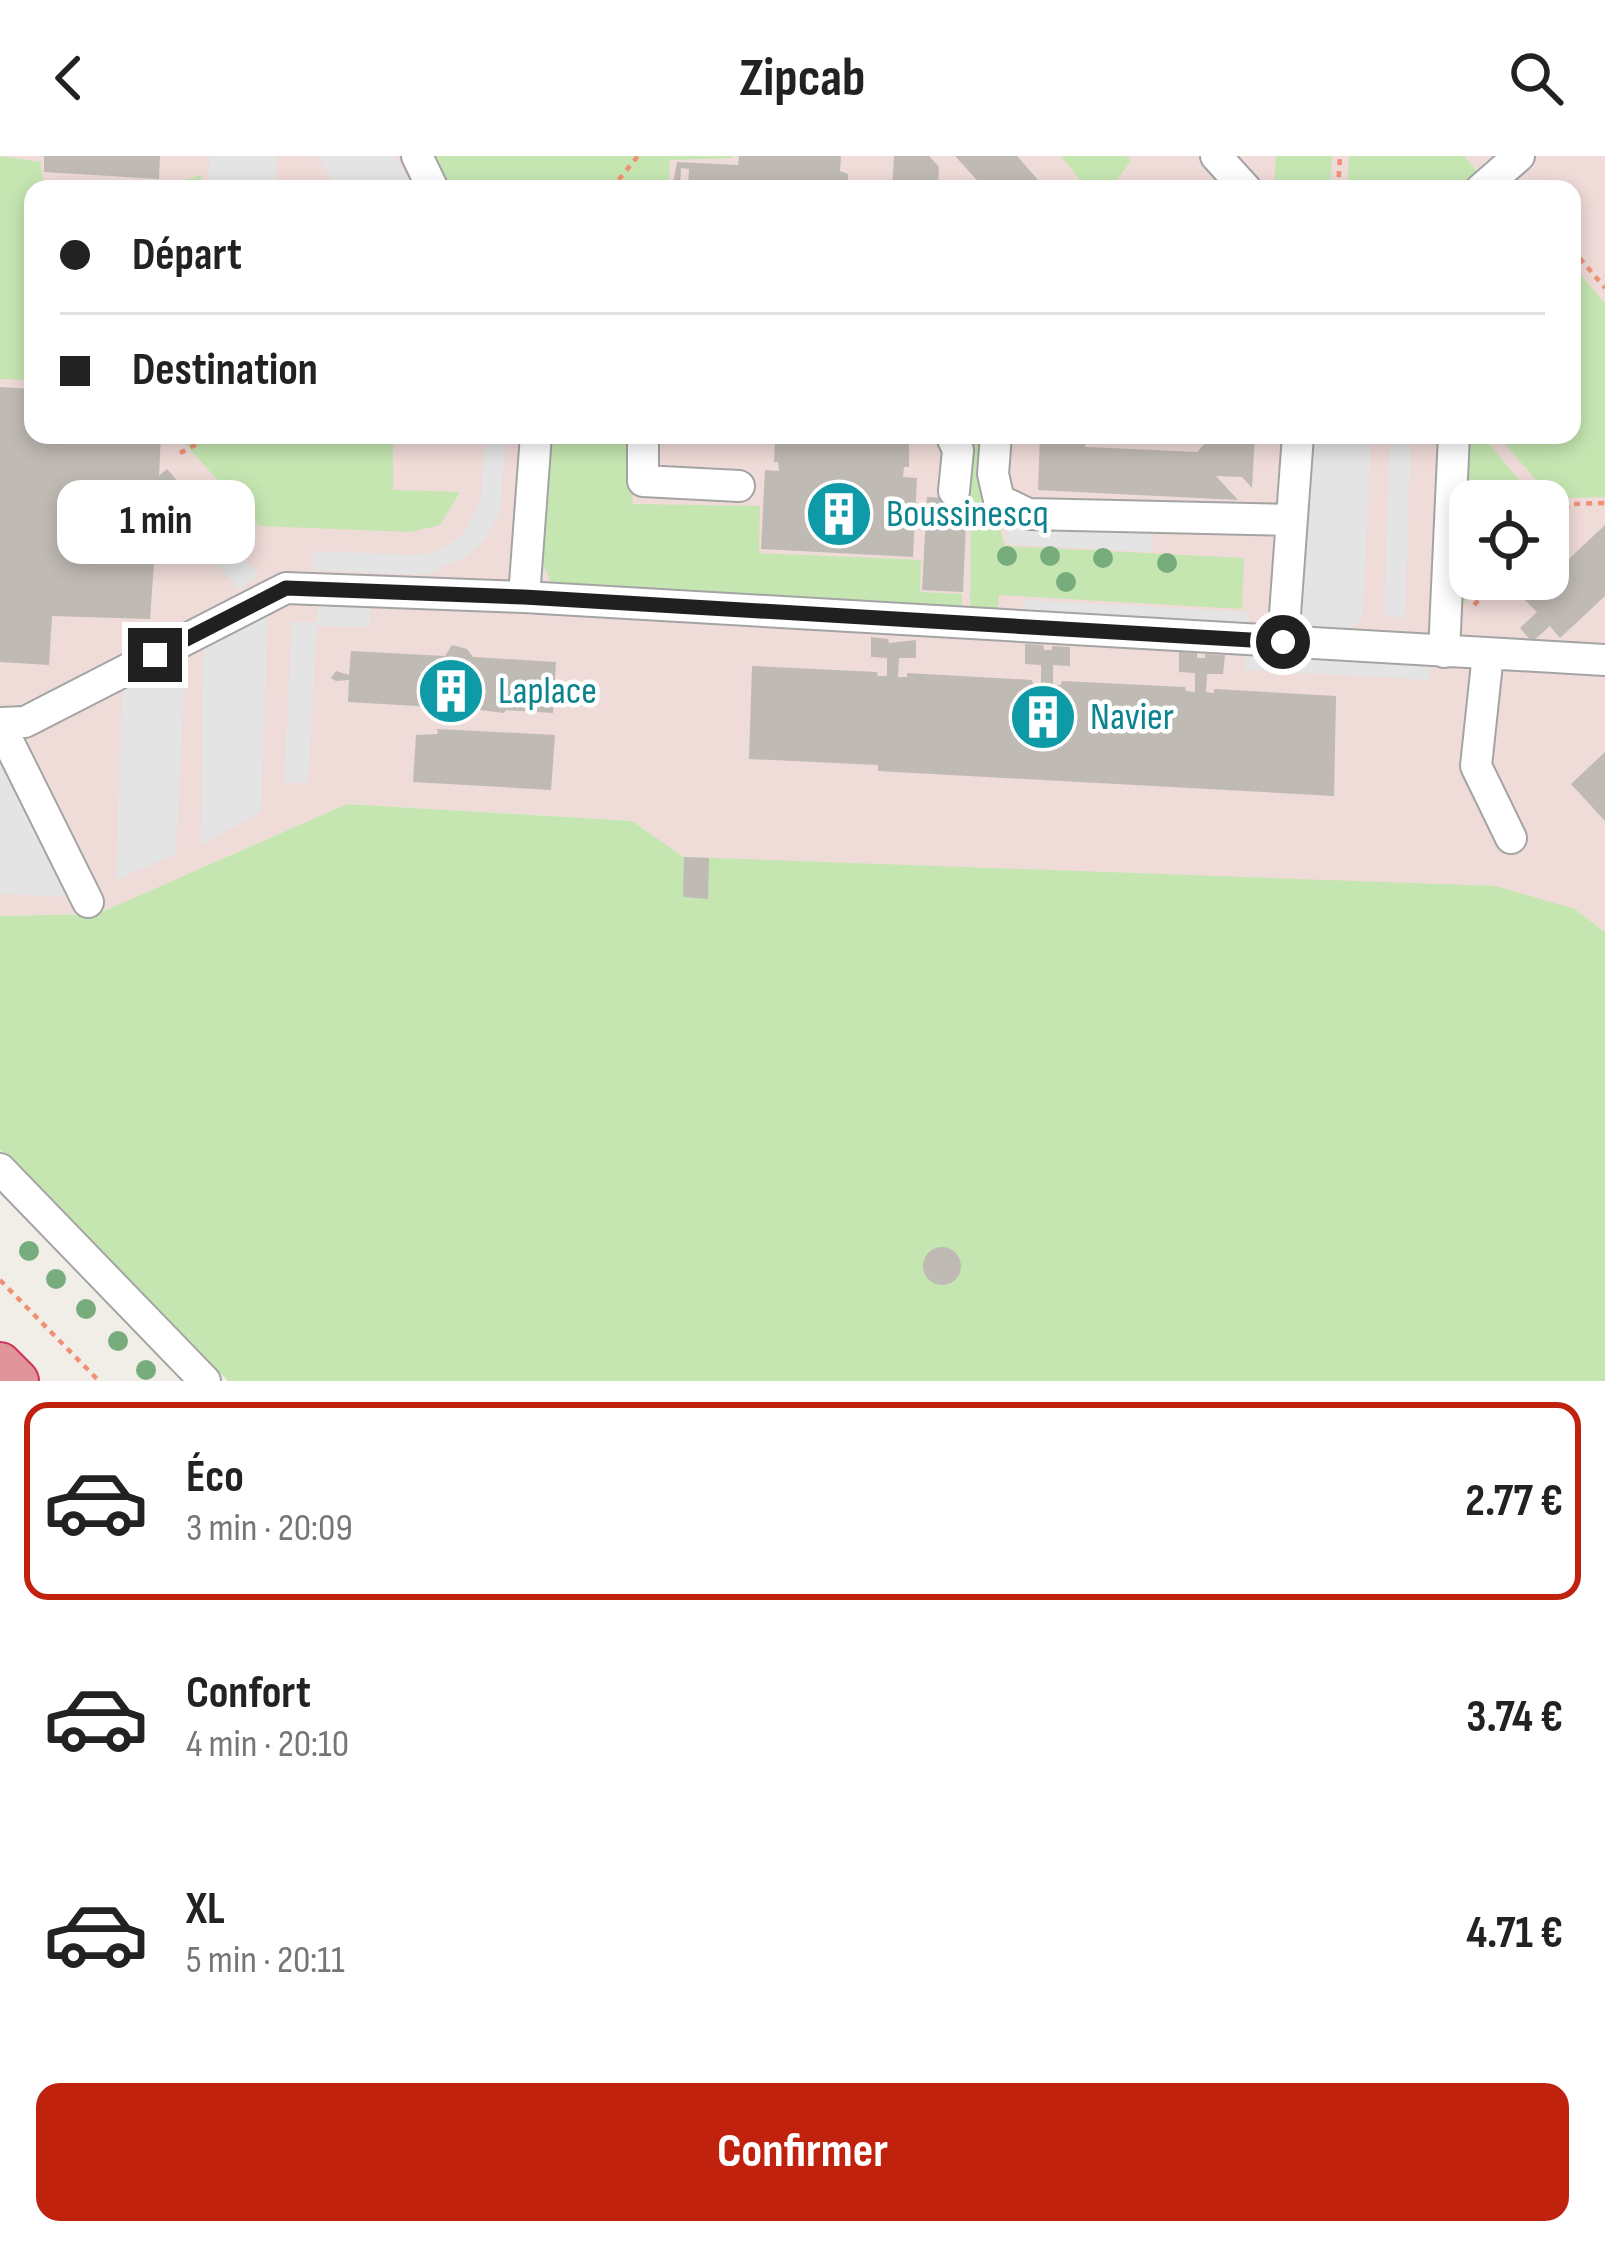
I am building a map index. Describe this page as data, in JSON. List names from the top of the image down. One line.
{"places":{"building":["Boussinescq","Laplace","Navier"]},"page":{"header":"Zipcab","banner":["Départ","Destination"],"bubble":"1 min","list":[{"name":"Éco","note":"3 min · 20:09","value":"2.77 €"},{"name":"Confort","note":"4 min · 20:10","value":"3.74 €"},{"name":"XL","note":"5 min · 20:11","value":"4.71 €"}],"buttons":"Confirmer"}}
